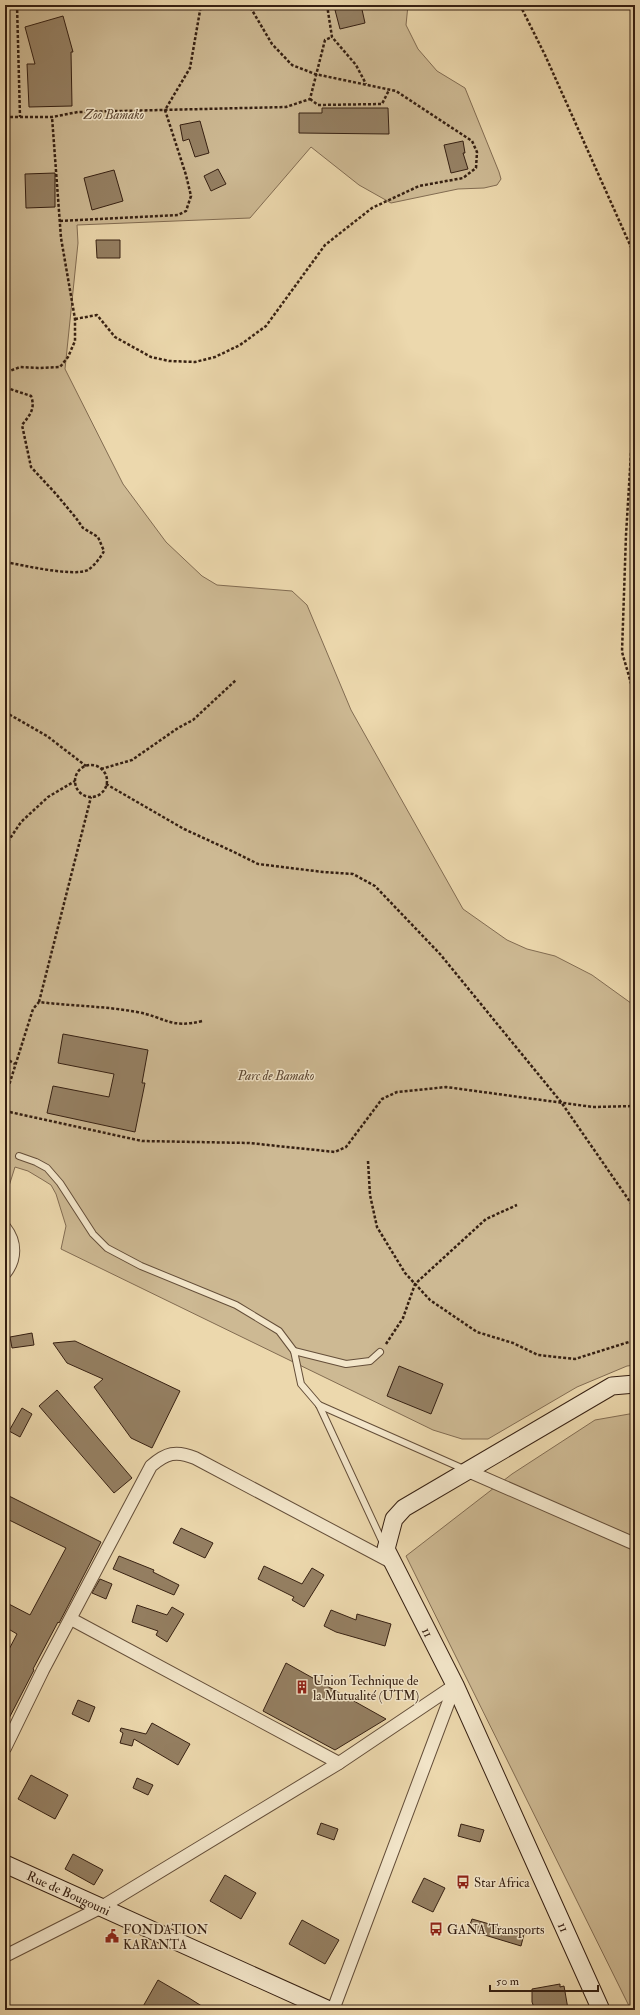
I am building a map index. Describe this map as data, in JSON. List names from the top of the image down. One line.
{"streets":{"street":["11","Rue de Bougouni"]},"parks":["Zoo Bamako","Parc de Bamako"],"places":{"building":["Union Technique de la Mutualité (UTM)"],"bus stop":["Star Africa","GANA Transports"],"public building":["FONDATION KARANTA"]},"scale_bar":"50 m"}
